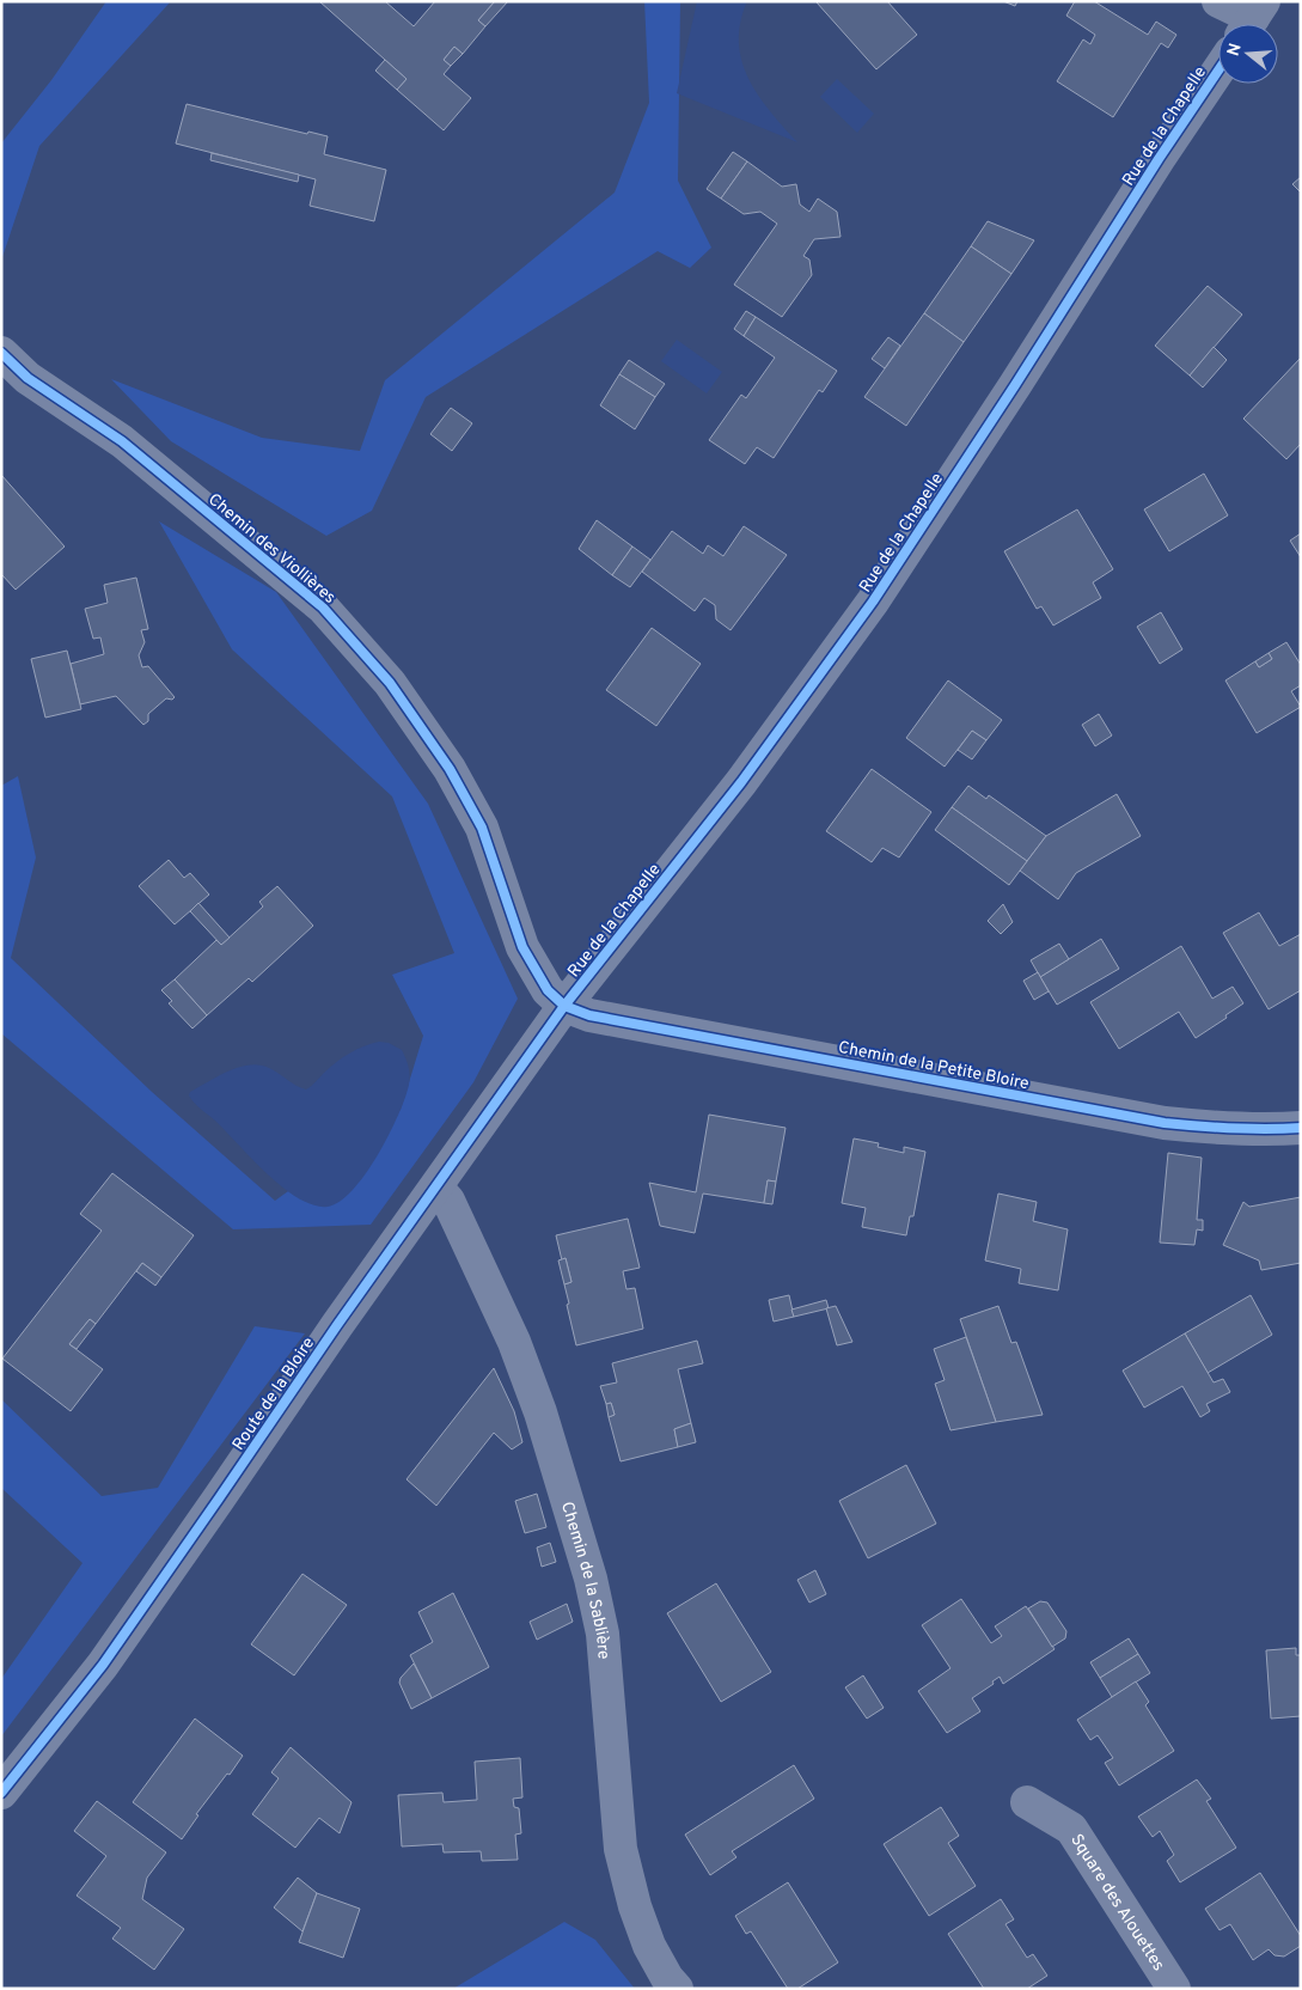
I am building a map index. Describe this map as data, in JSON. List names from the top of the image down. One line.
{"streets":{"street":["Rue de la Chapelle","Chemin des Viollières","Chemin de la Petite Bloire","Route de la Bloire","Chemin de la Sablière","Square des Alouettes"]},"crossings":[["Rue de la Chapelle","Chemin des Viollières"],["Rue de la Chapelle","Chemin de la Petite Bloire"],["Rue de la Chapelle","Route de la Bloire"],["Chemin des Viollières","Chemin de la Petite Bloire"],["Chemin des Viollières","Route de la Bloire"],["Chemin de la Petite Bloire","Route de la Bloire"],["Route de la Bloire","Chemin de la Sablière"]],"north":"left"}
